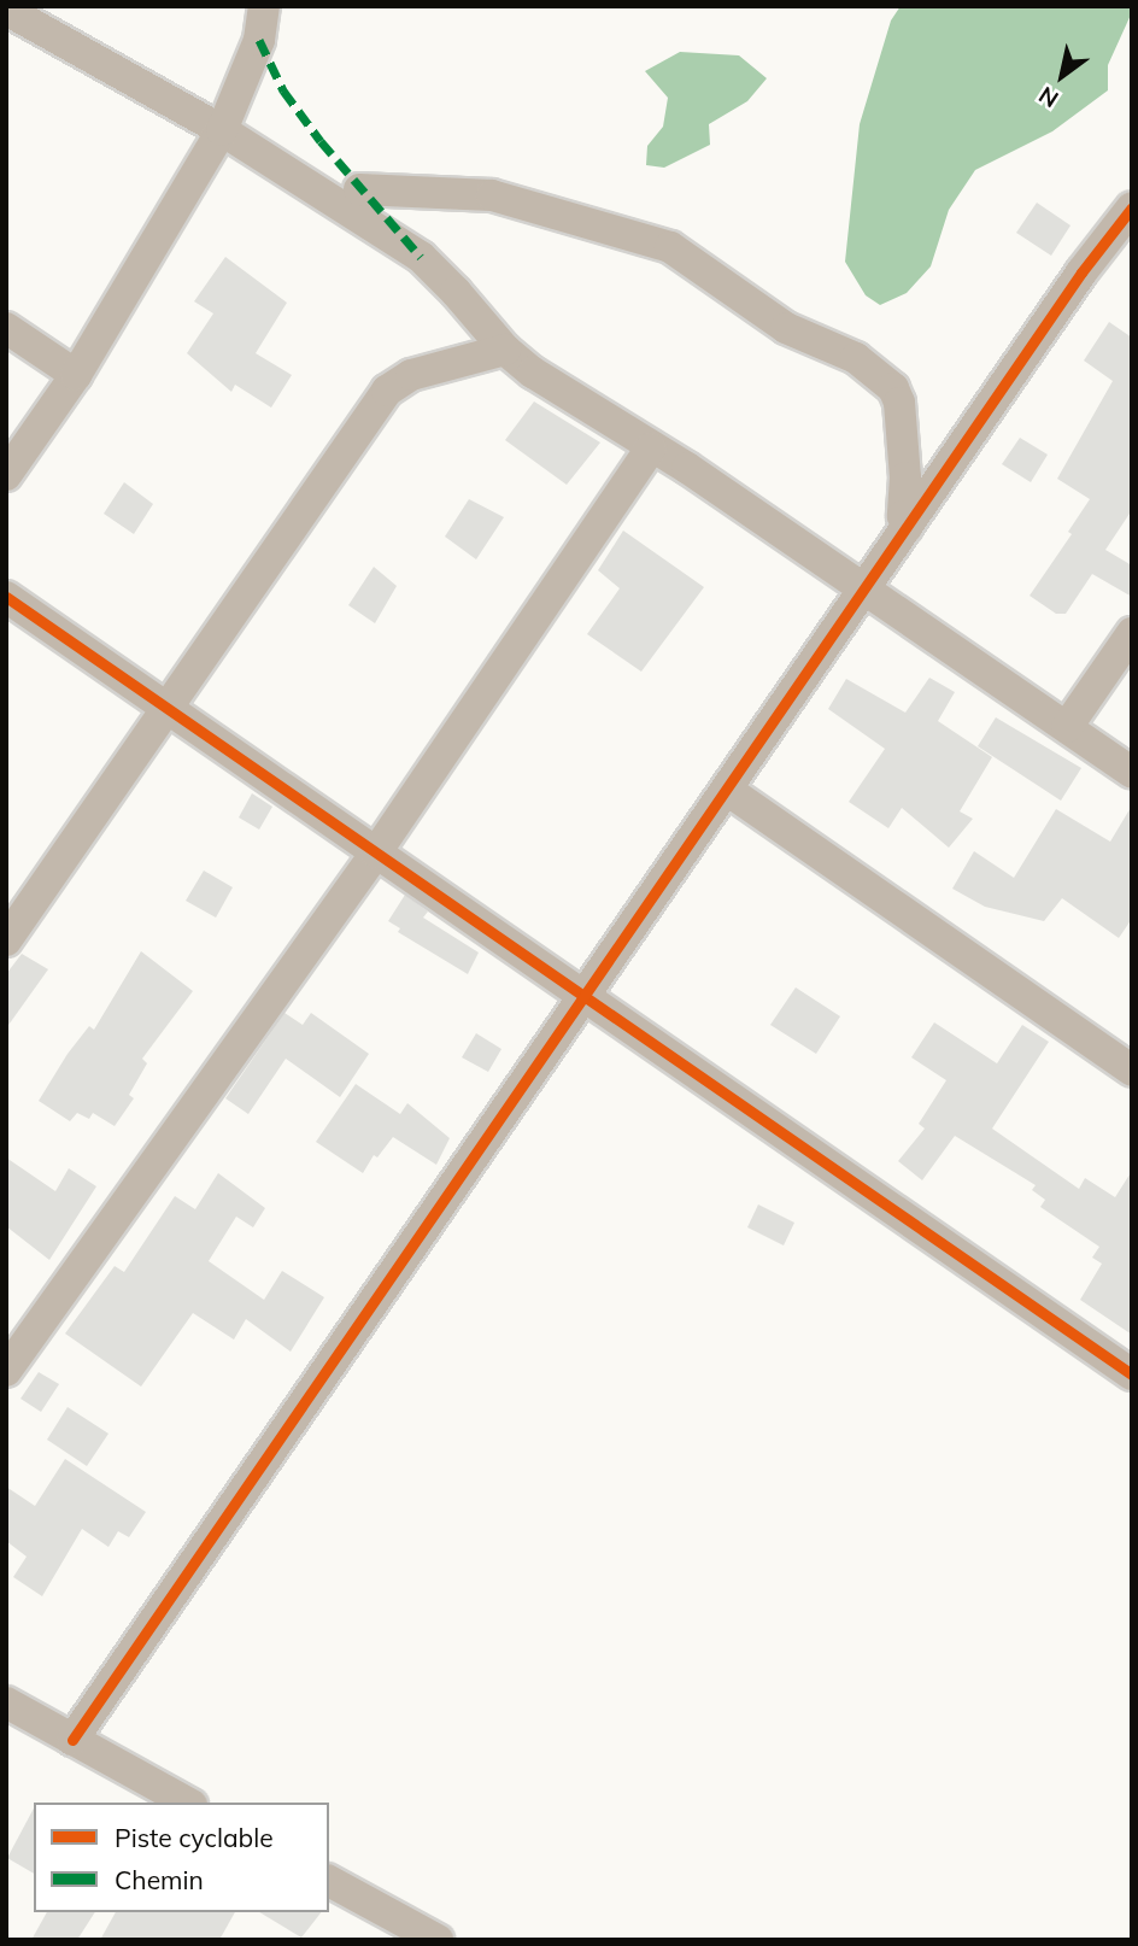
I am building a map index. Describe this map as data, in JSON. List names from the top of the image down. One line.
{"legend":["Piste cyclable","Chemin"],"north":"bottom left"}
